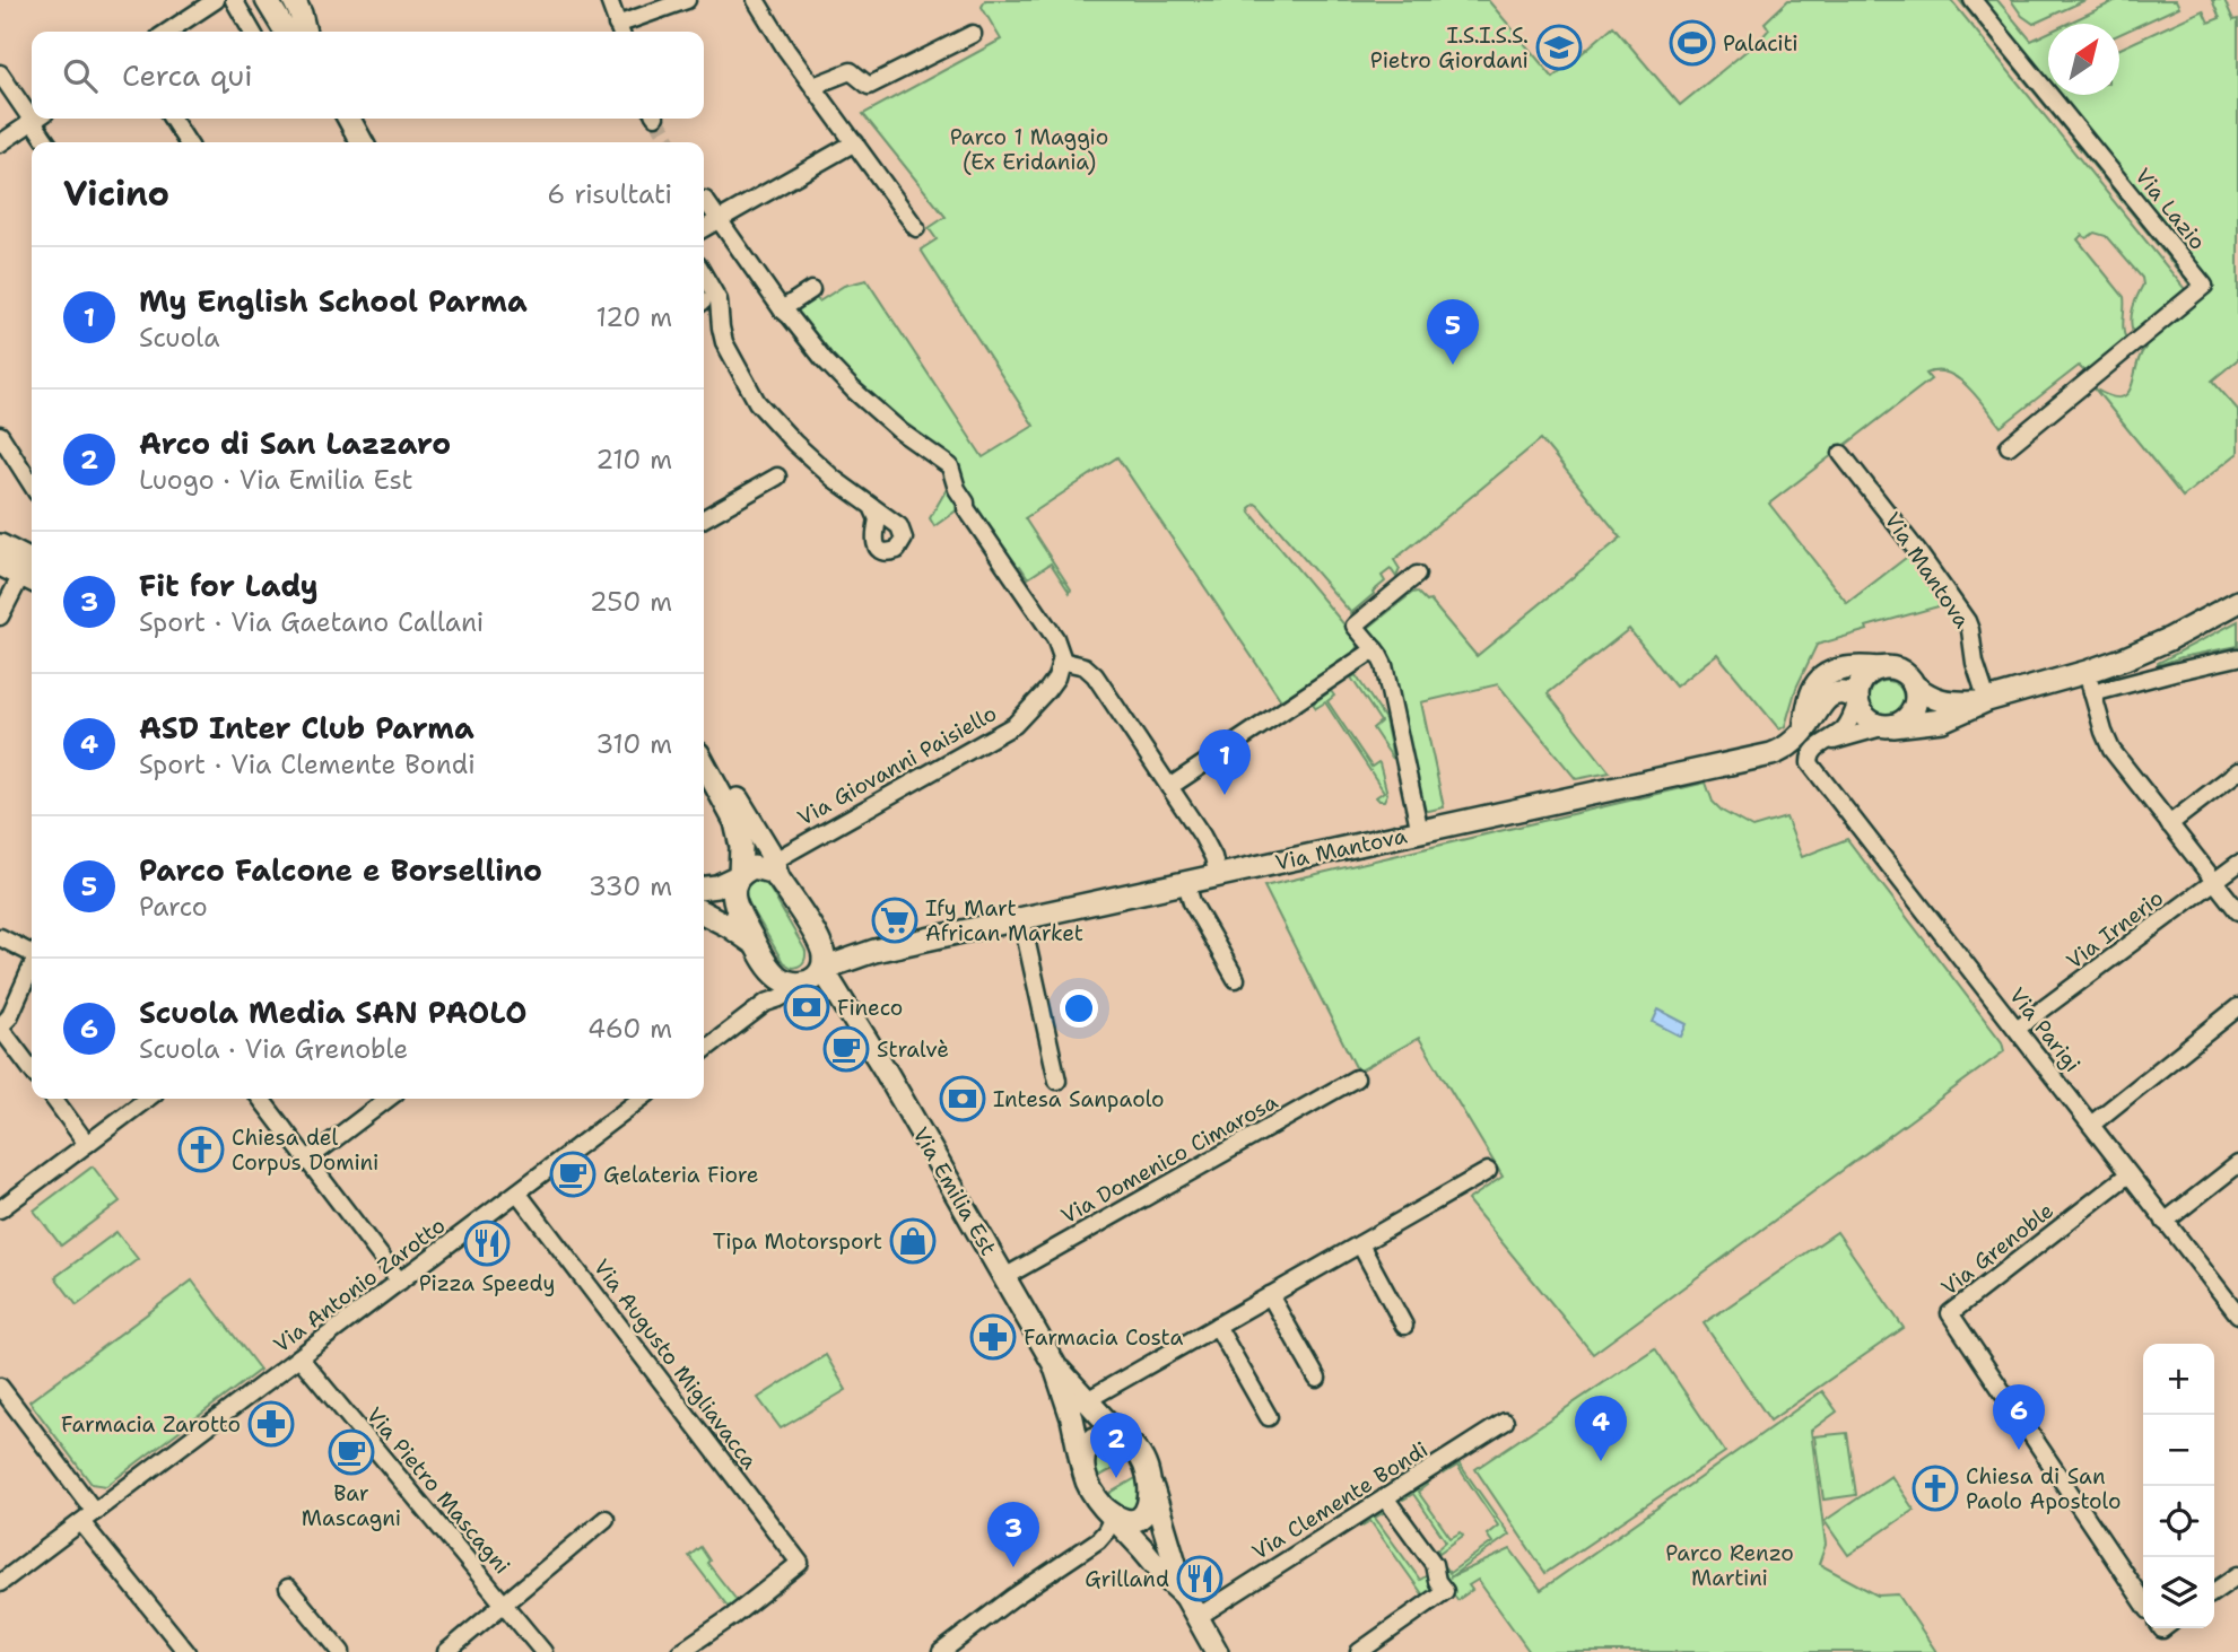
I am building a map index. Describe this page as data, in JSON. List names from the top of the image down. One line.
{"streets":{"main road":["Via Mantova","Via Emilia Est"],"street":["Via Lazio","Via Giovanni Paisiello","Via Irnerio","Via Parigi","Via Domenico Cimarosa","Via Grenoble","Via Antonio Zarotto","Via Augusto Migliavacca","Via Pietro Mascagni","Via Clemente Bondi"]},"crossings":[["Via Mantova","Via Parigi"],["Via Mantova","Via Emilia Est"],["Via Giovanni Paisiello","Via Emilia Est"],["Via Irnerio","Via Parigi"],["Via Parigi","Via Grenoble"],["Via Domenico Cimarosa","Via Emilia Est"],["Via Emilia Est","Via Clemente Bondi"],["Via Antonio Zarotto","Via Augusto Migliavacca"],["Via Antonio Zarotto","Via Pietro Mascagni"]],"parks":["Parco 1 Maggio (Ex Eridania)","Parco Renzo Martini"],"places":{"sports":["Palaciti"],"school or university":["I.S.I.S.S. Pietro Giordani"],"supermarket":["Ify Mart African Market"],"bank":["Fineco","Intesa Sanpaolo"],"cafe":["Stralvè","Gelateria Fiore","Bar Mascagni"],"church":["Chiesa del Corpus Domini","Chiesa di San Paolo Apostolo"],"shop":["Tipa Motorsport"],"restaurant":["Pizza Speedy","Grilland"],"pharmacy":["Farmacia Costa","Farmacia Zarotto"]},"north":"top right","page":{"search":"Cerca qui","heading":["Vicino","6 risultati"],"list":[{"mark":"1","name":"My English School Parma","note":"Scuola","value":"120 m"},{"mark":"2","name":"Arco di San Lazzaro","note":"Luogo · Via Emilia Est","value":"210 m"},{"mark":"3","name":"Fit for Lady","note":"Sport · Via Gaetano Callani","value":"250 m"},{"mark":"4","name":"ASD Inter Club Parma","note":"Sport · Via Clemente Bondi","value":"310 m"},{"mark":"5","name":"Parco Falcone e Borsellino","note":"Parco","value":"330 m"},{"mark":"6","name":"Scuola Media SAN PAOLO","note":"Scuola · Via Grenoble","value":"460 m"}],"pins":["5","1","6","4","2","3"],"map_buttons":["+","−"]}}
